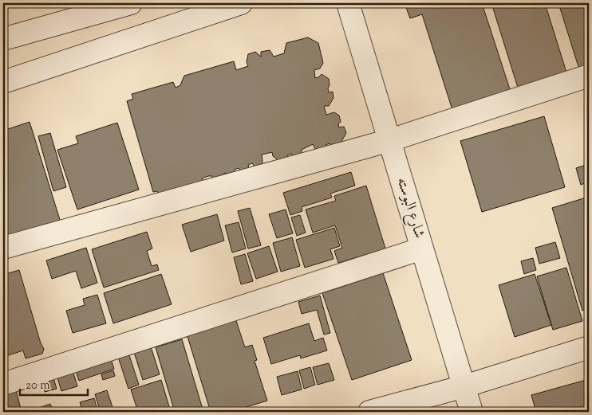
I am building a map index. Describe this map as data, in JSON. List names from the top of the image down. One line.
{"streets":{"street":["شارع البوسته"]},"scale_bar":"20 m"}
